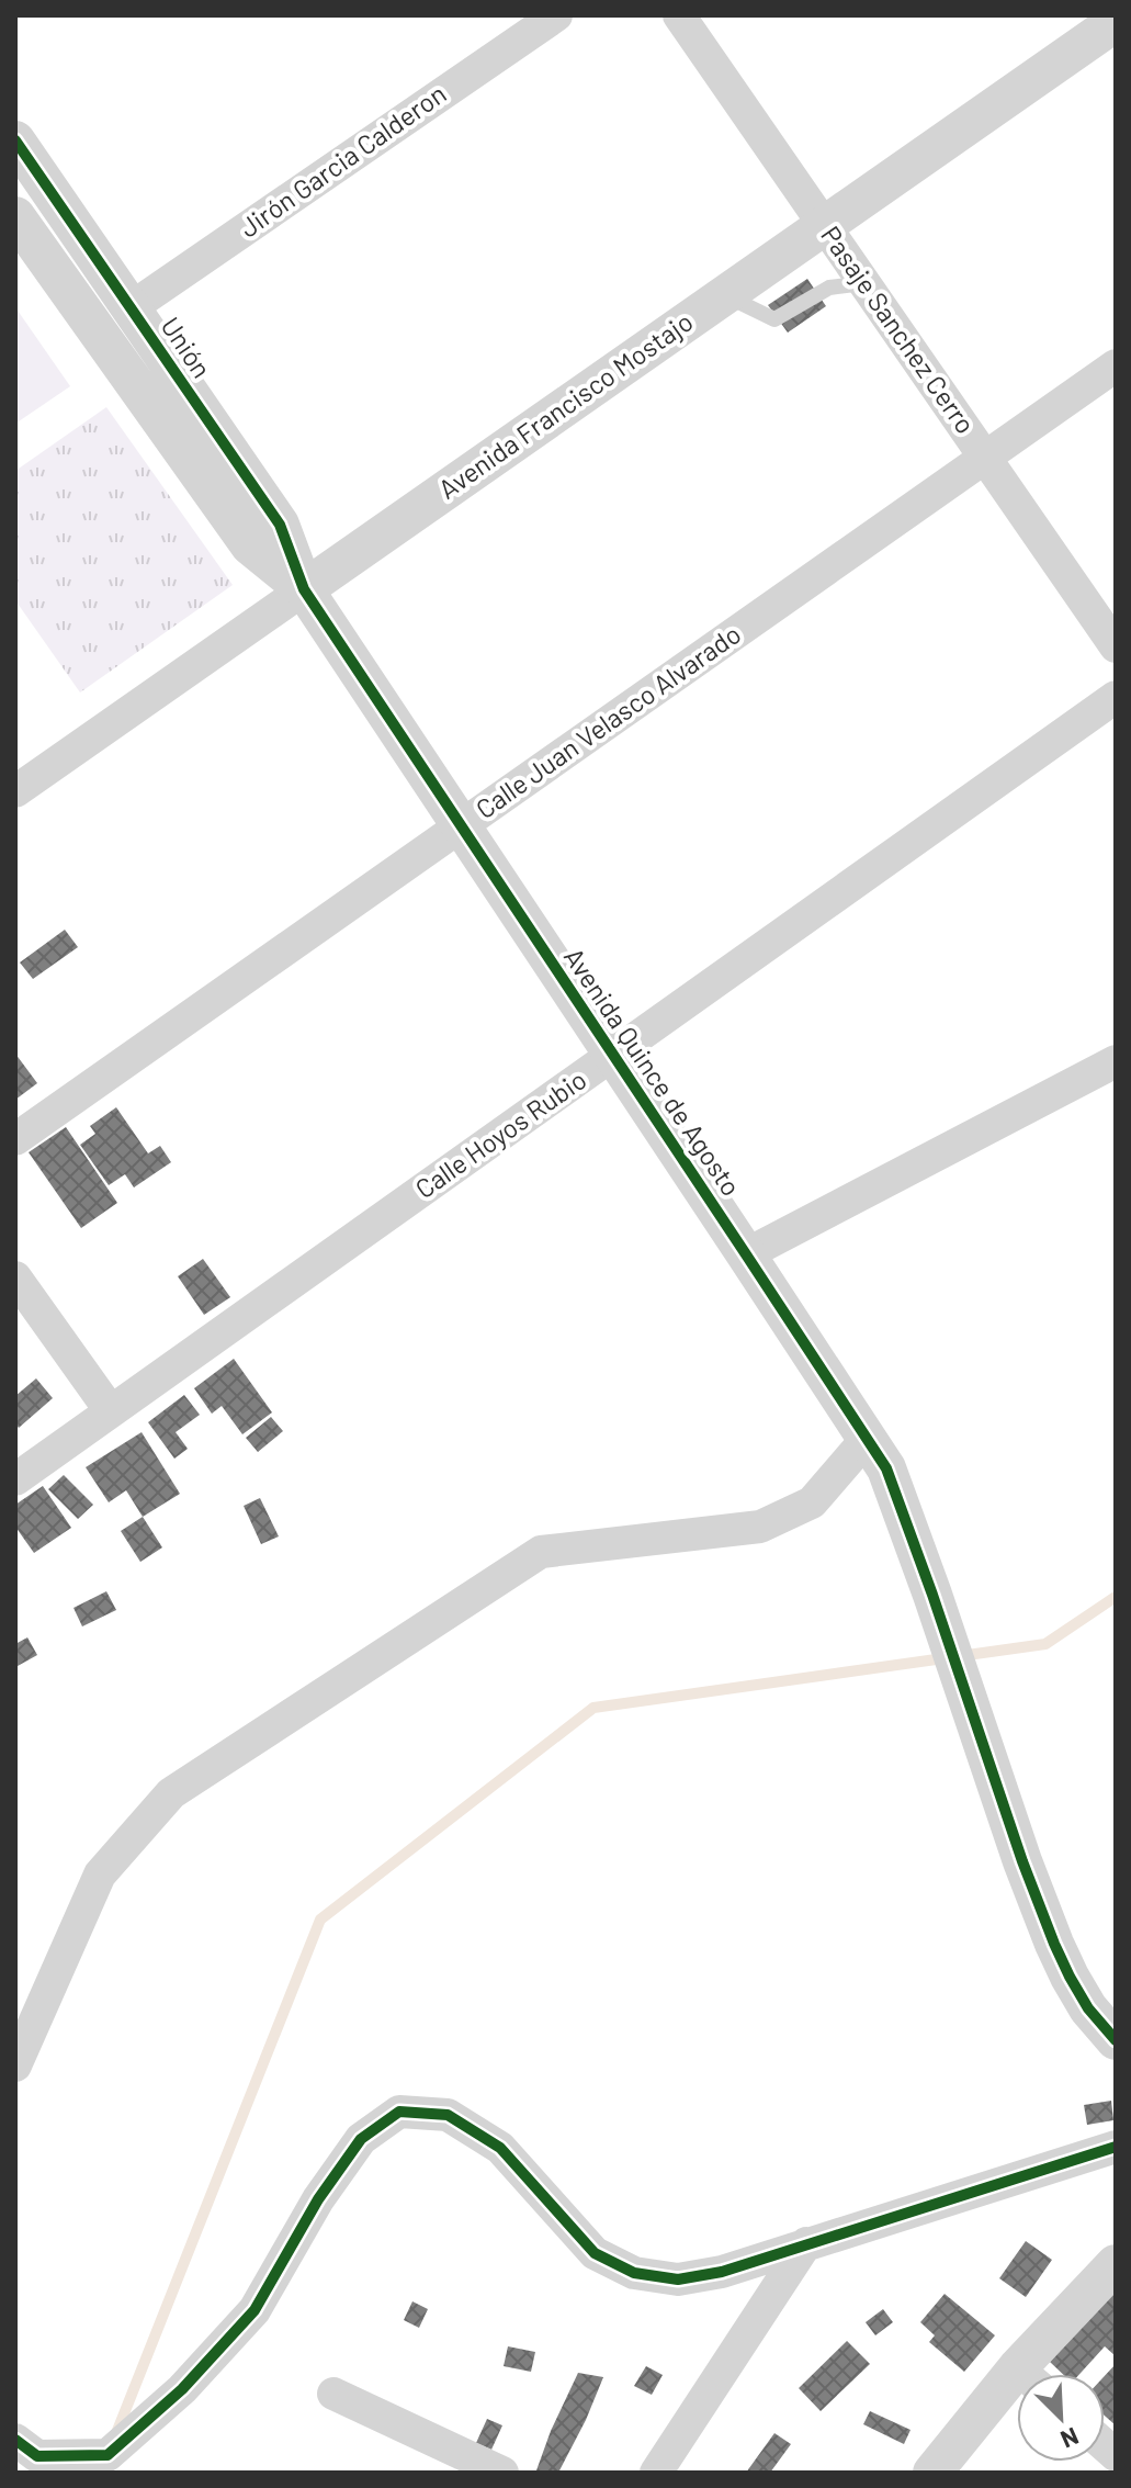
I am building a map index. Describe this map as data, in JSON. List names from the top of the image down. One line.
{"streets":{"street":["Jirón Garcia Calderon","Pasaje Sanchez Cerro","Unión","Avenida Francisco Mostajo","Calle Juan Velasco Alvarado","Avenida Quince de Agosto","Calle Hoyos Rubio"]},"crossings":[["Jirón Garcia Calderon","Unión"],["Pasaje Sanchez Cerro","Avenida Francisco Mostajo"],["Pasaje Sanchez Cerro","Calle Juan Velasco Alvarado"],["Unión","Avenida Francisco Mostajo"],["Unión","Avenida Quince de Agosto"],["Avenida Francisco Mostajo","Avenida Quince de Agosto"],["Calle Juan Velasco Alvarado","Avenida Quince de Agosto"],["Avenida Quince de Agosto","Calle Hoyos Rubio"]],"north":"bottom right"}
